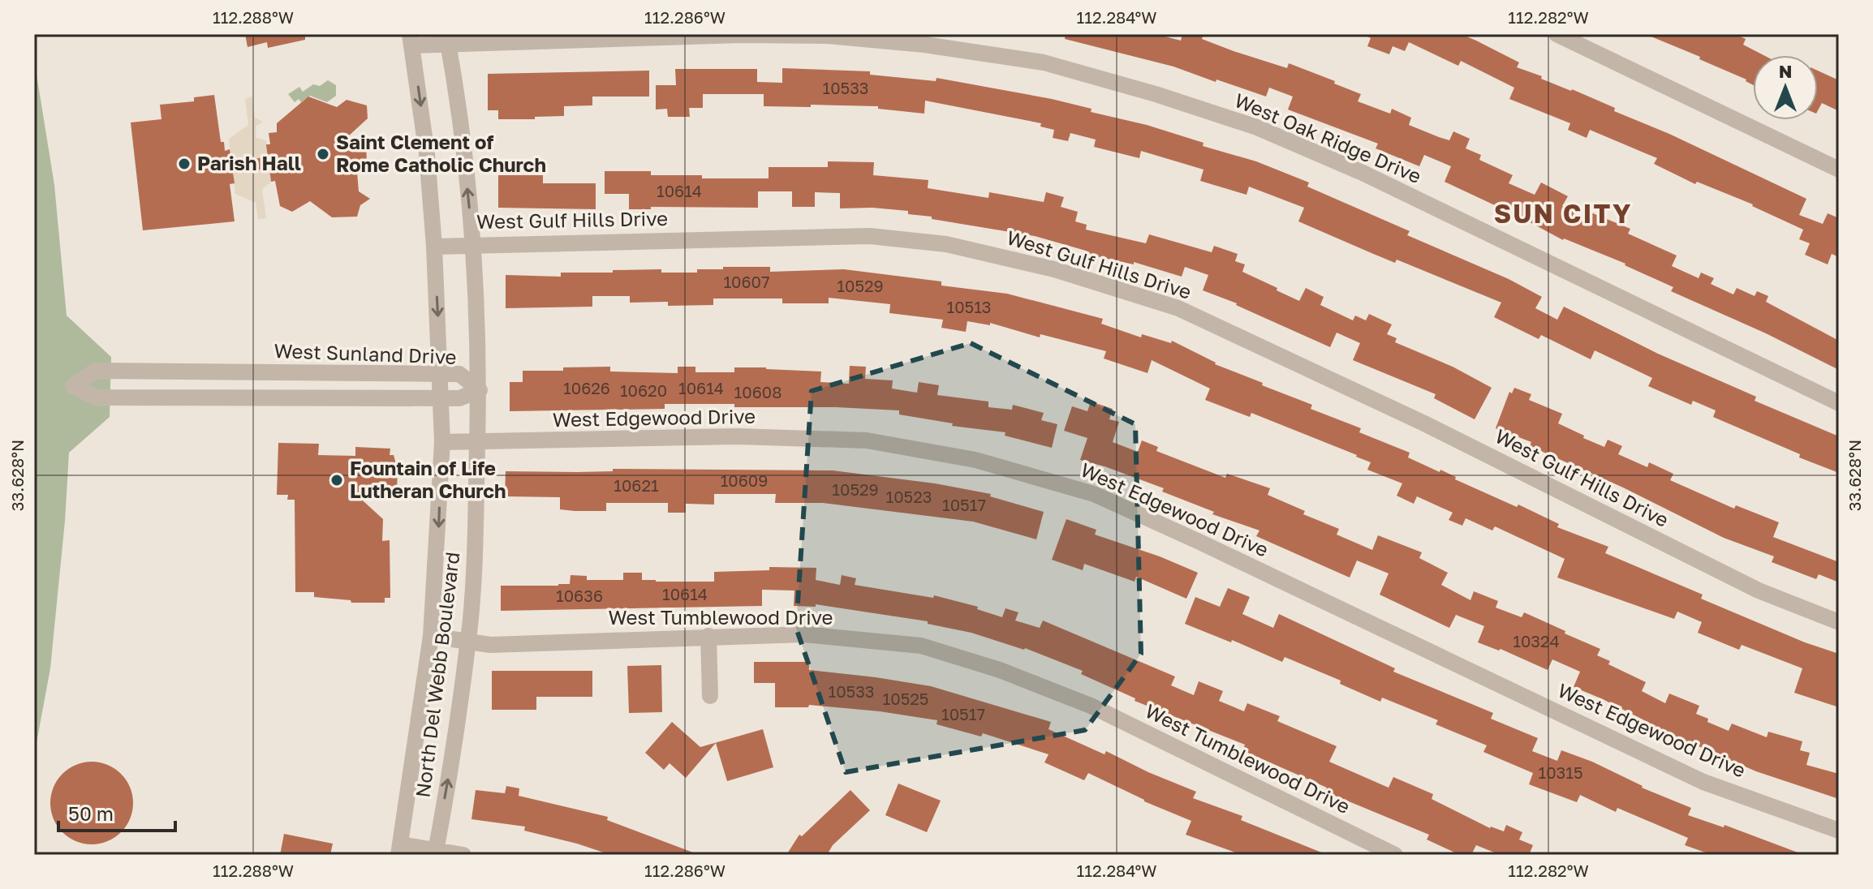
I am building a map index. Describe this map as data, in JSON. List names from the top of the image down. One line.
{"streets":{"street":["West Oak Ridge Drive","West Gulf Hills Drive","West Sunland Drive","West Edgewood Drive","West Tumblewood Drive","North Del Webb Boulevard"]},"crossings":[["West Oak Ridge Drive","North Del Webb Boulevard"],["West Gulf Hills Drive","North Del Webb Boulevard"],["West Sunland Drive","North Del Webb Boulevard"],["West Edgewood Drive","North Del Webb Boulevard"],["West Tumblewood Drive","North Del Webb Boulevard"]],"districts":["SUN CITY"],"places":["Saint Clement of Rome Catholic Church","Parish Hall","Fountain of Life Lutheran Church"],"house_numbers":["10533","10614","10607","10529","10513","10626","10614","10620","10608","10609","10621","10529","10523","10517","10614","10636","10324","10533","10525","10517","10315"],"scale_bar":"50 m","north":"top","coordinates":["112.288°W","112.286°W","112.284°W","112.282°W","33.628°N"]}
